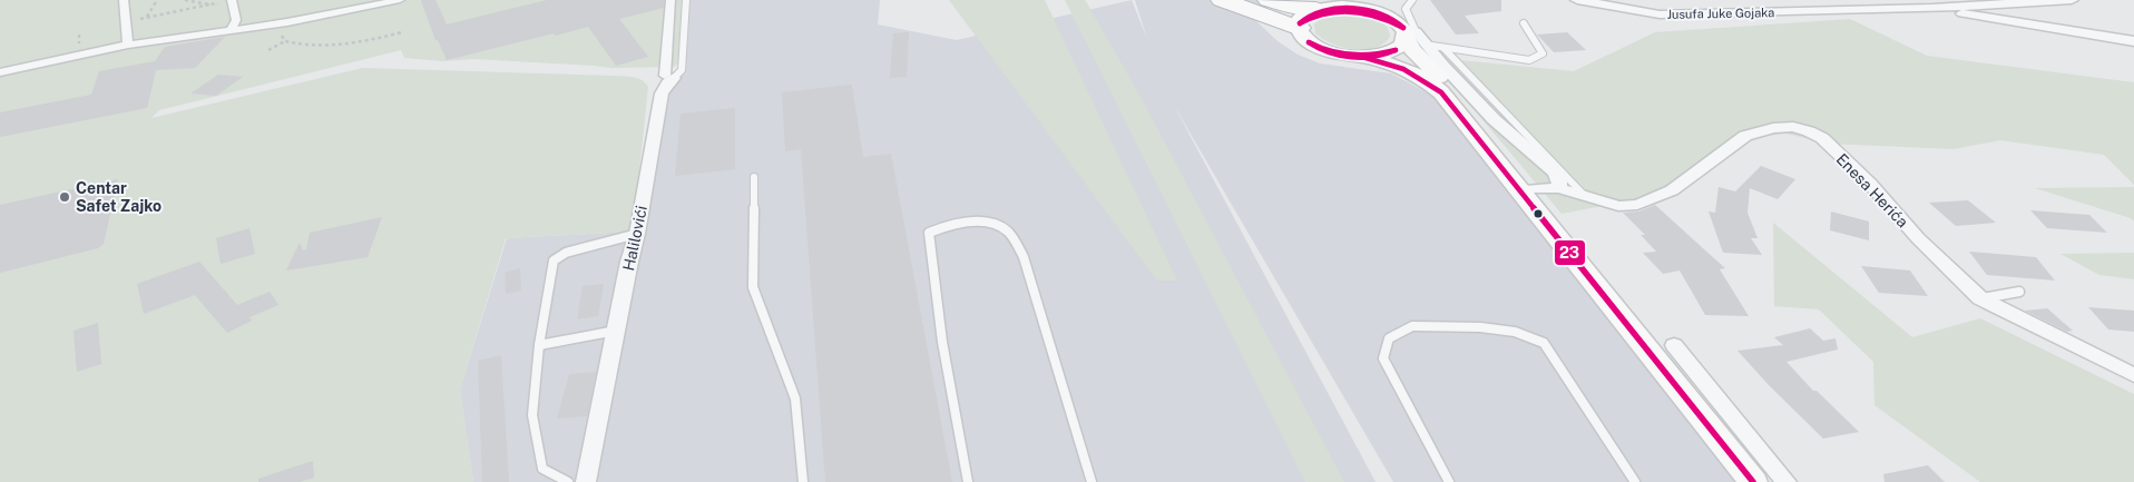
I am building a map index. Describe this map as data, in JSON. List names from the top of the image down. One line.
{"streets":{"street":["Jusufa Juke Gojaka","Enesa Herića","Halilovići"]},"places":["Centar Safet Zajko"],"lines":["transit line 23"]}
